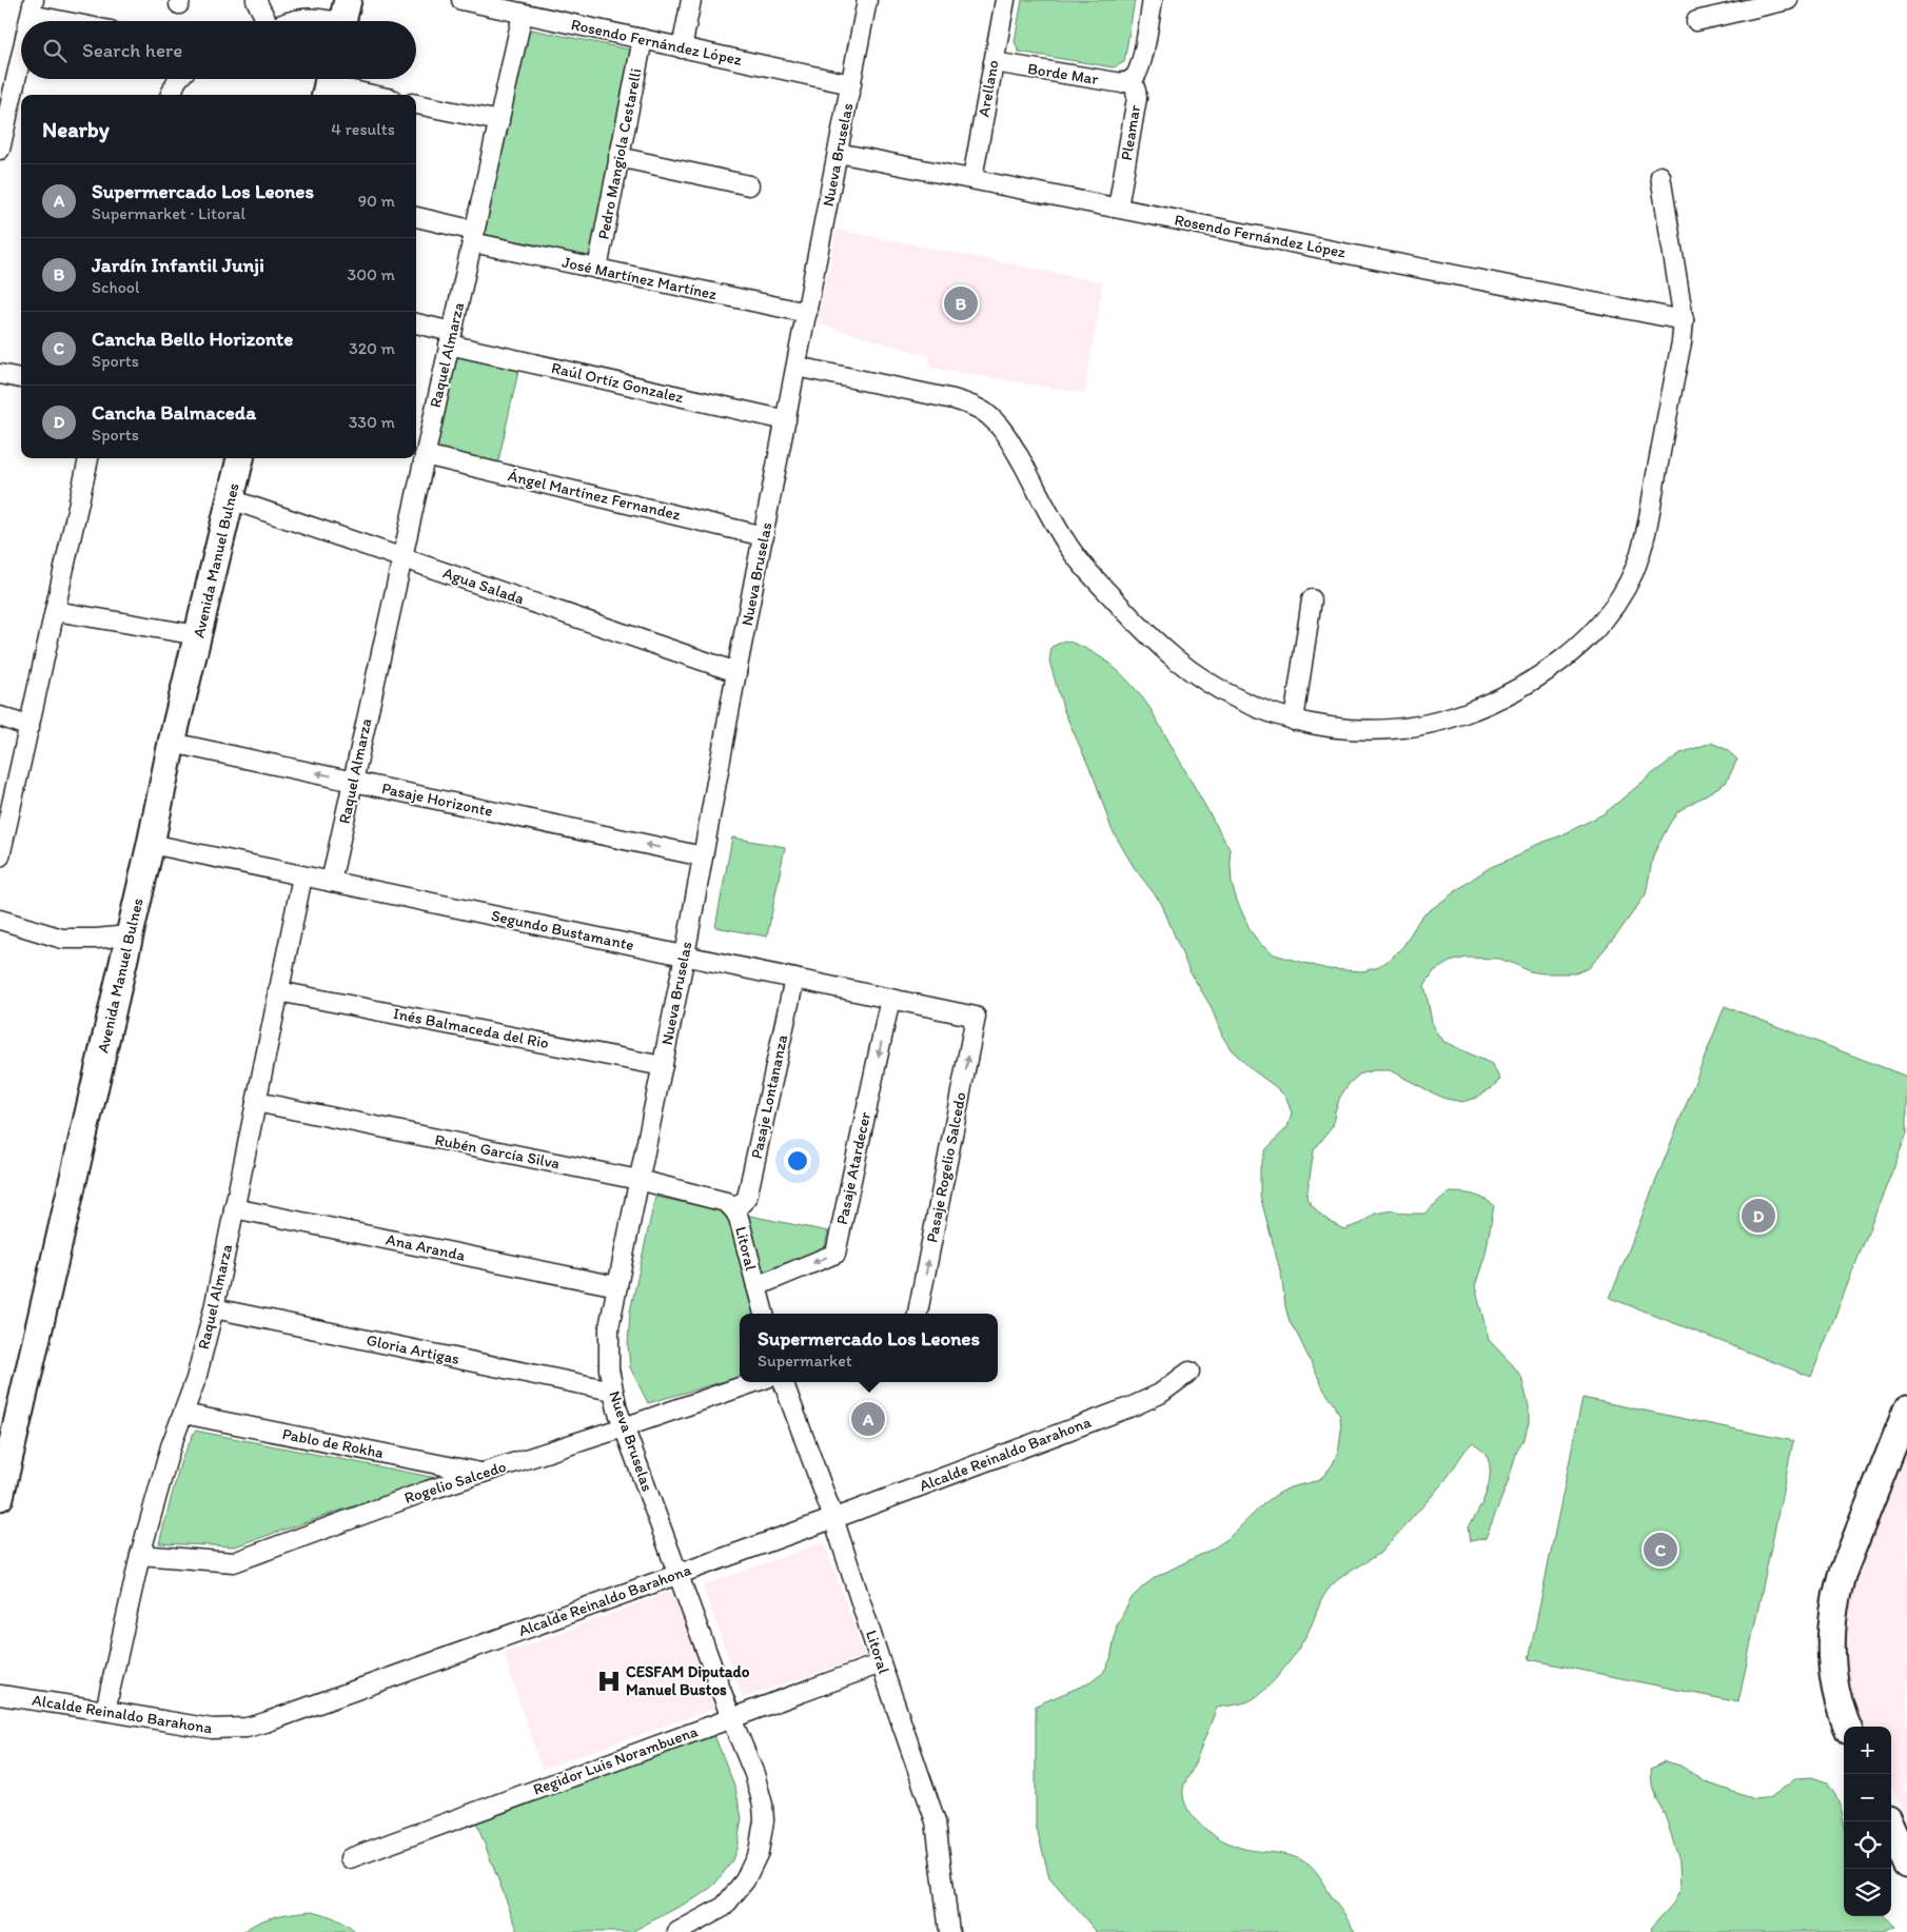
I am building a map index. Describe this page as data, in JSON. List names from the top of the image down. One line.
{"streets":{"street":["Rosendo Fernández López","Borde Mar","Arellano","Pleamar","Pedro Mangiola Cestarelli","Nueva Bruselas","José Martínez Martínez","Raquel Almarza","Raúl Ortíz Gonzalez","Ángel Martínez Fernandez","Avenida Manuel Bulnes","Agua Salada","Pasaje Horizonte","Segundo Bustamante","Inés Balmaceda del Rio","Pasaje Lontananza","Rubén García Silva","Pasaje Rogelio Salcedo","Pasaje Atardecer","Ana Aranda","Litoral","Gloria Artigas","Pablo de Rokha","Alcalde Reinaldo Barahona","Rogelio Salcedo","Regidor Luis Norambuena"]},"crossings":[["Rosendo Fernández López","Arellano"],["Rosendo Fernández López","Pleamar"],["Rosendo Fernández López","Pedro Mangiola Cestarelli"],["Rosendo Fernández López","Nueva Bruselas"],["Rosendo Fernández López","Raquel Almarza"],["Borde Mar","Arellano"],["Borde Mar","Pleamar"],["Pedro Mangiola Cestarelli","José Martínez Martínez"],["Nueva Bruselas","José Martínez Martínez"],["Nueva Bruselas","Raúl Ortíz Gonzalez"],["Nueva Bruselas","Ángel Martínez Fernandez"],["Nueva Bruselas","Agua Salada"],["Nueva Bruselas","Pasaje Horizonte"],["Nueva Bruselas","Segundo Bustamante"],["Nueva Bruselas","Inés Balmaceda del Rio"],["Nueva Bruselas","Rubén García Silva"],["Nueva Bruselas","Ana Aranda"],["Nueva Bruselas","Gloria Artigas"],["Nueva Bruselas","Alcalde Reinaldo Barahona"],["Nueva Bruselas","Rogelio Salcedo"],["Nueva Bruselas","Regidor Luis Norambuena"],["José Martínez Martínez","Raquel Almarza"],["Raquel Almarza","Raúl Ortíz Gonzalez"],["Raquel Almarza","Ángel Martínez Fernandez"],["Raquel Almarza","Agua Salada"],["Raquel Almarza","Pasaje Horizonte"],["Raquel Almarza","Segundo Bustamante"],["Raquel Almarza","Inés Balmaceda del Rio"],["Raquel Almarza","Rubén García Silva"],["Raquel Almarza","Ana Aranda"],["Raquel Almarza","Gloria Artigas"],["Raquel Almarza","Pablo de Rokha"],["Raquel Almarza","Alcalde Reinaldo Barahona"],["Raquel Almarza","Rogelio Salcedo"],["Avenida Manuel Bulnes","Agua Salada"],["Avenida Manuel Bulnes","Pasaje Horizonte"],["Avenida Manuel Bulnes","Segundo Bustamante"],["Segundo Bustamante","Pasaje Lontananza"],["Segundo Bustamante","Pasaje Rogelio Salcedo"],["Segundo Bustamante","Pasaje Atardecer"],["Pasaje Lontananza","Rubén García Silva"],["Pasaje Lontananza","Litoral"],["Rubén García Silva","Litoral"],["Pasaje Atardecer","Litoral"],["Litoral","Alcalde Reinaldo Barahona"],["Litoral","Regidor Luis Norambuena"],["Pablo de Rokha","Rogelio Salcedo"]],"one_way":["Pasaje Horizonte","Pasaje Rogelio Salcedo","Pasaje Atardecer"],"places":{"hospital":["CESFAM Diputado Manuel Bustos"]},"page":{"search":"Search here","heading":["Nearby","4 results"],"list":[{"mark":"A","name":"Supermercado Los Leones","note":"Supermarket · Litoral","value":"90 m"},{"mark":"B","name":"Jardín Infantil Junji","note":"School","value":"300 m"},{"mark":"C","name":"Cancha Bello Horizonte","note":"Sports","value":"320 m"},{"mark":"D","name":"Cancha Balmaceda","note":"Sports","value":"330 m"}],"pins":["B","D","A","C"],"popup":["Supermercado Los Leones","Supermarket"],"map_buttons":["+","−"]}}
